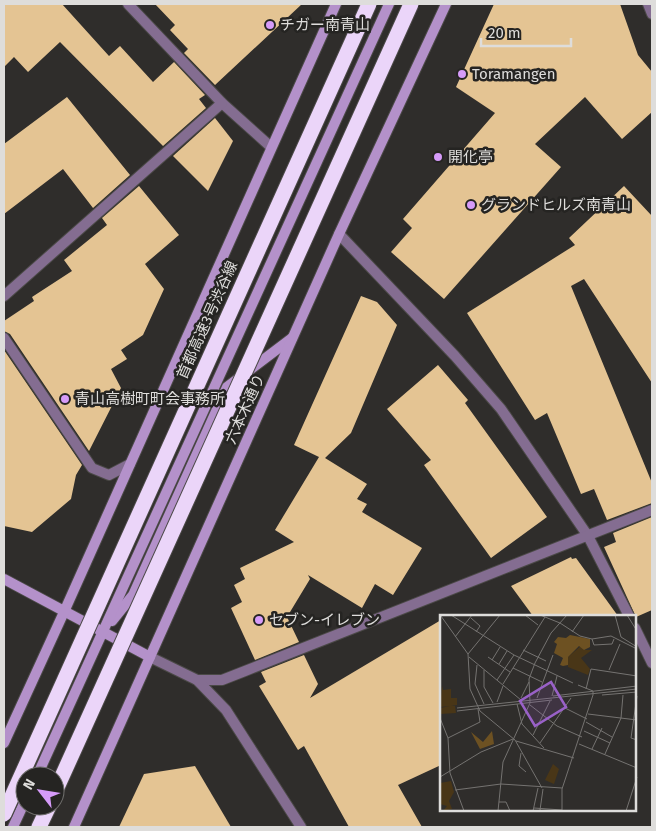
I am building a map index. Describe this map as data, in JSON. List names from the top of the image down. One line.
{"streets":{"highway":["首都高速3号渋谷線"],"main road":["六本木通り"]},"places":["チガー南青山","Toramangen","開化亭","グランドヒルズ南青山","青山高樹町町会事務所","セブン-イレブン"],"scale_bar":"20 m","north":"top left"}
